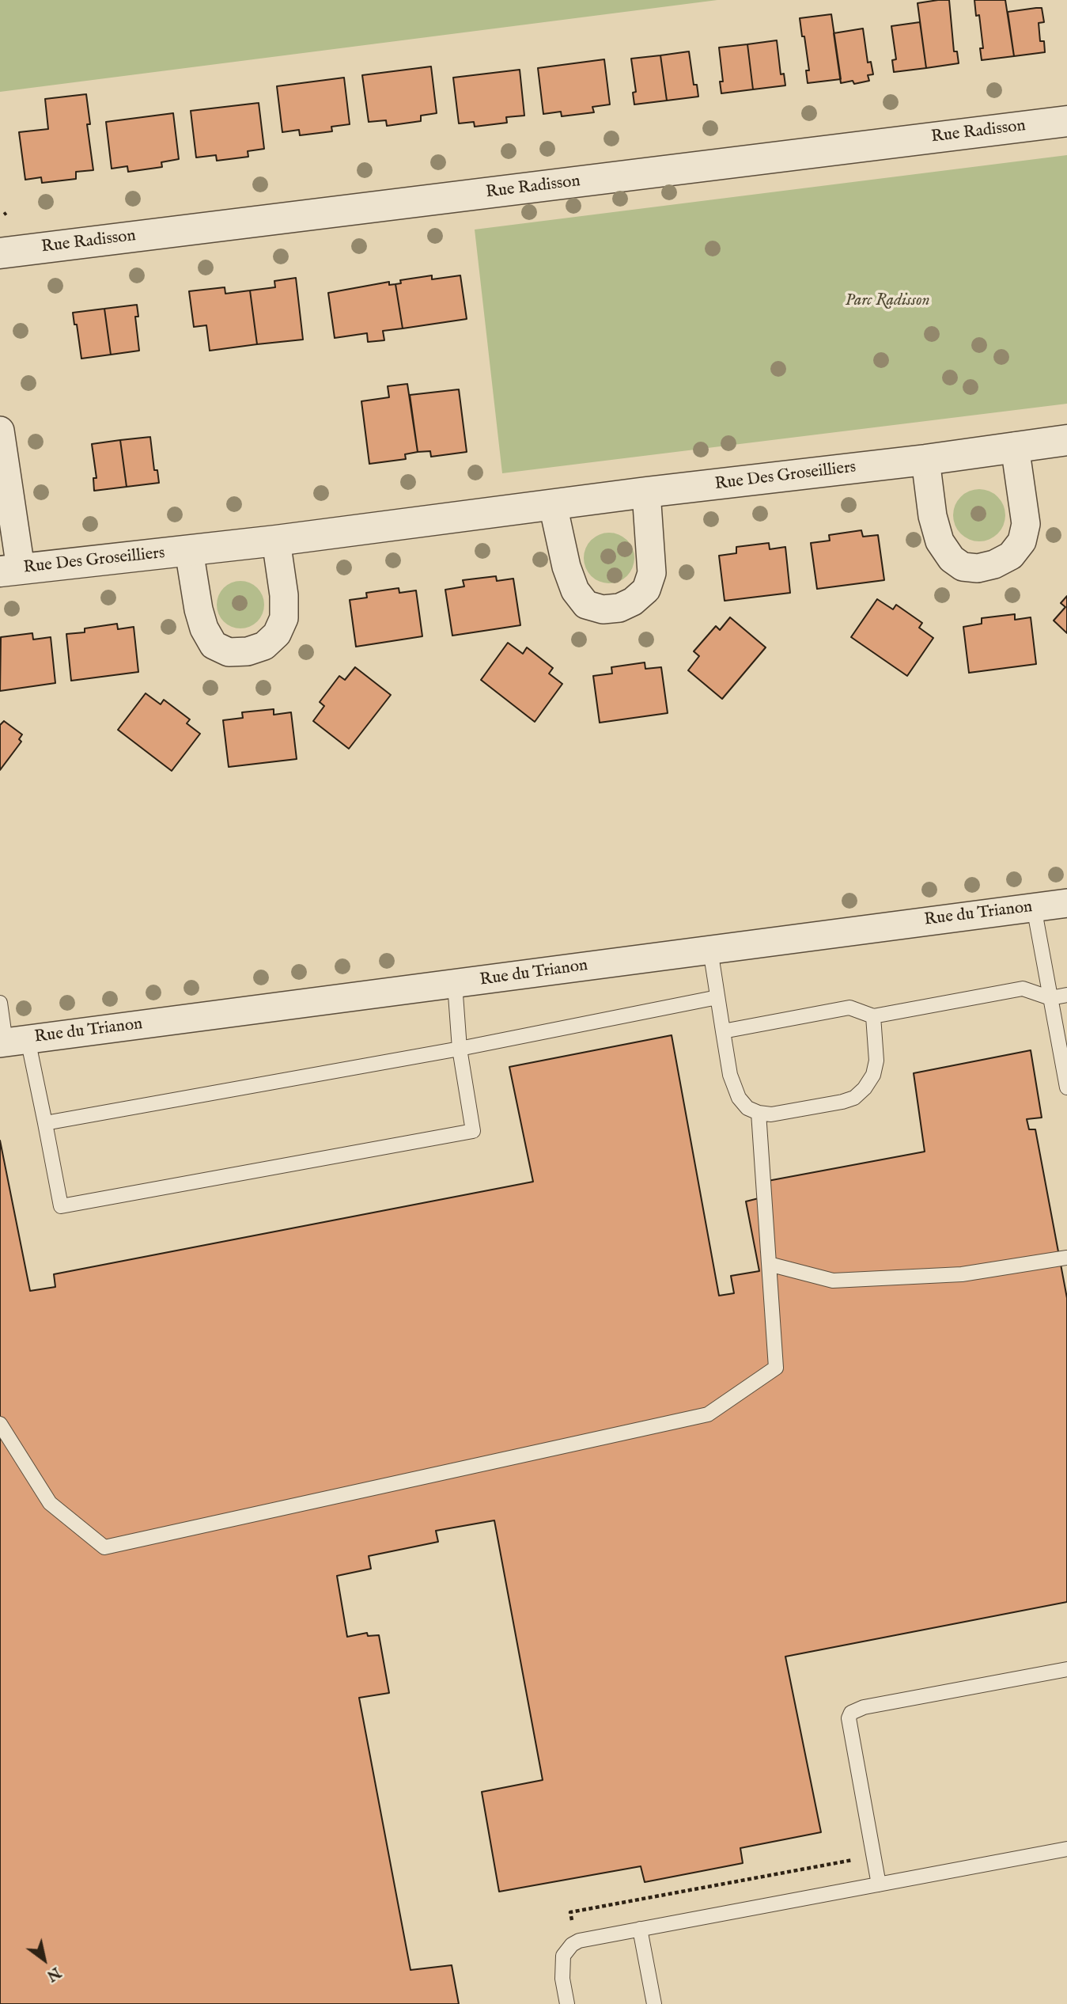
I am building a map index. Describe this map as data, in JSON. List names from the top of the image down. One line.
{"streets":{"street":["Rue Radisson","Rue Des Groseilliers","Rue du Trianon"]},"parks":["Parc Radisson"],"north":"bottom right"}
